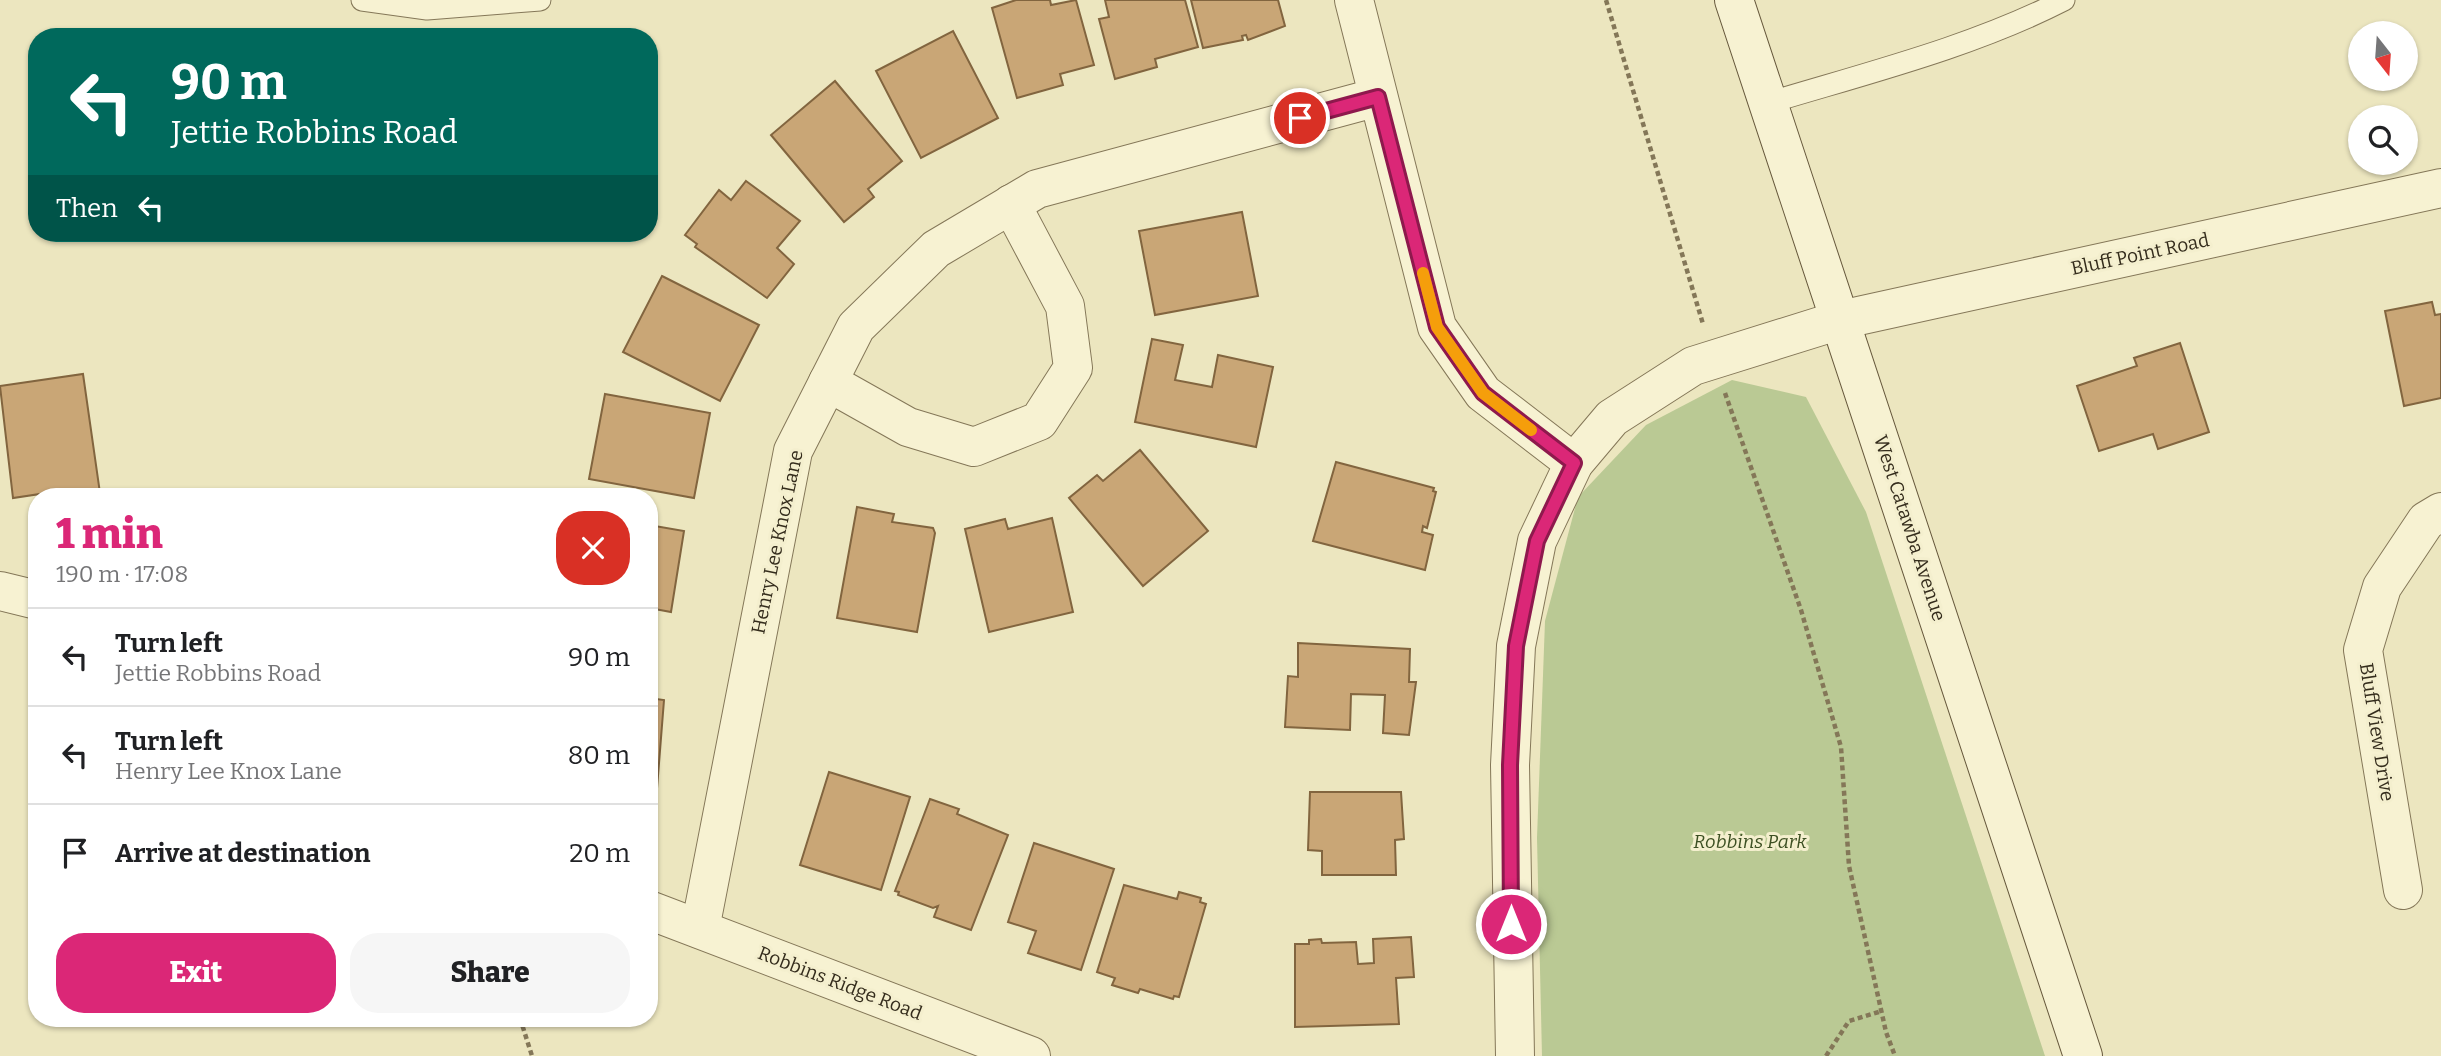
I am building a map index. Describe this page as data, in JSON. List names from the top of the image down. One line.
{"streets":{"street":["Bluff Point Road","West Catawba Avenue","Henry Lee Knox Lane","Bluff View Drive","Robbins Ridge Road"]},"crossings":[["Bluff Point Road","West Catawba Avenue"],["Henry Lee Knox Lane","Robbins Ridge Road"]],"parks":["Robbins Park"],"north":"bottom","page":{"turn":["90 m","Jettie Robbins Road"],"then":"Then","heading":["1 min","190 m · 17:08"],"list":[{"name":"Turn left","note":"Jettie Robbins Road","value":"90 m"},{"name":"Turn left","note":"Henry Lee Knox Lane","value":"80 m"},{"name":"Arrive at destination","value":"20 m"}],"buttons":["Exit","Share"]}}
